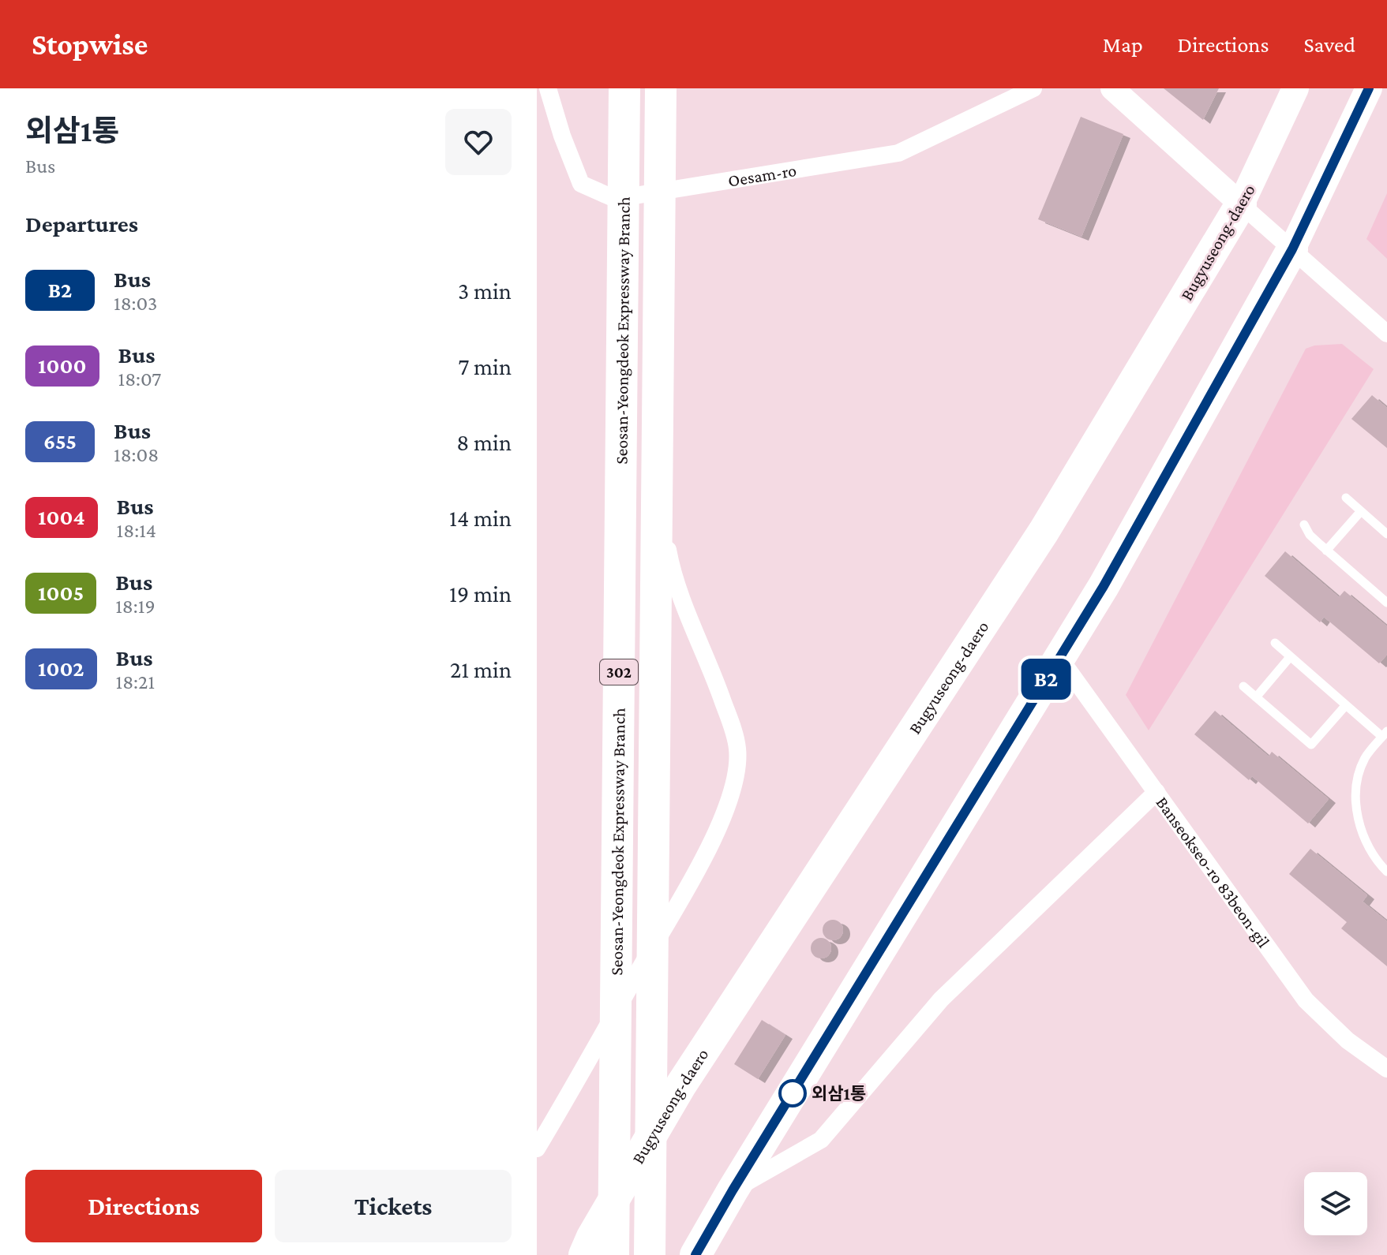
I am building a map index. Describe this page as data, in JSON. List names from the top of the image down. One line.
{"streets":{"highway":["Bugyuseong-daero","Seosan-Yeongdeok Expressway Branch","302"],"street":["Oesam-ro","Banseokseo-ro 83beon-gil"]},"crossings":[["Bugyuseong-daero","Seosan-Yeongdeok Expressway Branch"]],"places":["외삼1통"],"lines":["bus line B2"],"page":{"header":"Stopwise","nav":["Map","Directions","Saved"],"heading":[["외삼1통","Bus"],"Departures"],"on_map":"B2","list":[{"mark":"B2","name":"Bus","note":"18:03","value":"3 min"},{"mark":"1000","name":"Bus","note":"18:07","value":"7 min"},{"mark":"655","name":"Bus","note":"18:08","value":"8 min"},{"mark":"1004","name":"Bus","note":"18:14","value":"14 min"},{"mark":"1005","name":"Bus","note":"18:19","value":"19 min"},{"mark":"1002","name":"Bus","note":"18:21","value":"21 min"}],"buttons":["Directions","Tickets"]}}
